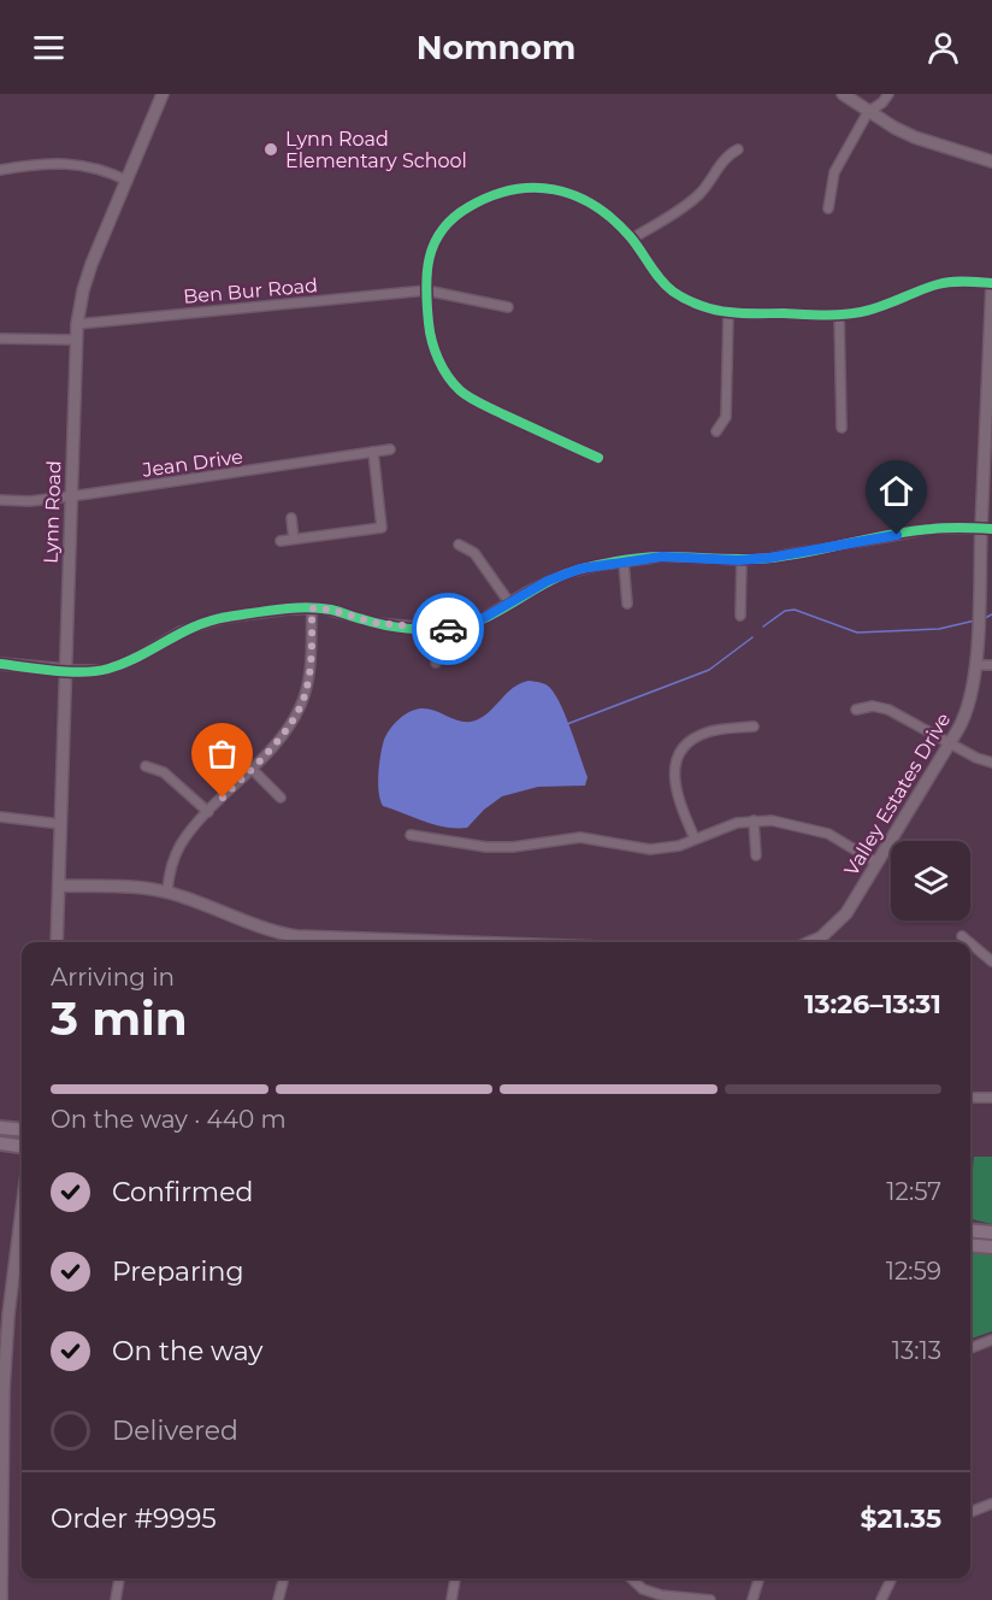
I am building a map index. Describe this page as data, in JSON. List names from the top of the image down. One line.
{"streets":{"main road":["Lynn Road","Valley Estates Drive"],"street":["Ben Bur Road","Jean Drive"]},"crossings":[["Ben Bur Road","Lynn Road"],["Jean Drive","Lynn Road"]],"places":["Lynn Road Elementary School"],"page":{"header":"Nomnom","heading":["3 min","Arriving in","13:26–13:31"],"panel":["Order #9995","$21.35"],"bar":"On the way · 440 m","list":[["Confirmed","12:57"],["Preparing","12:59"],["On the way","13:13"],"Delivered"]}}
